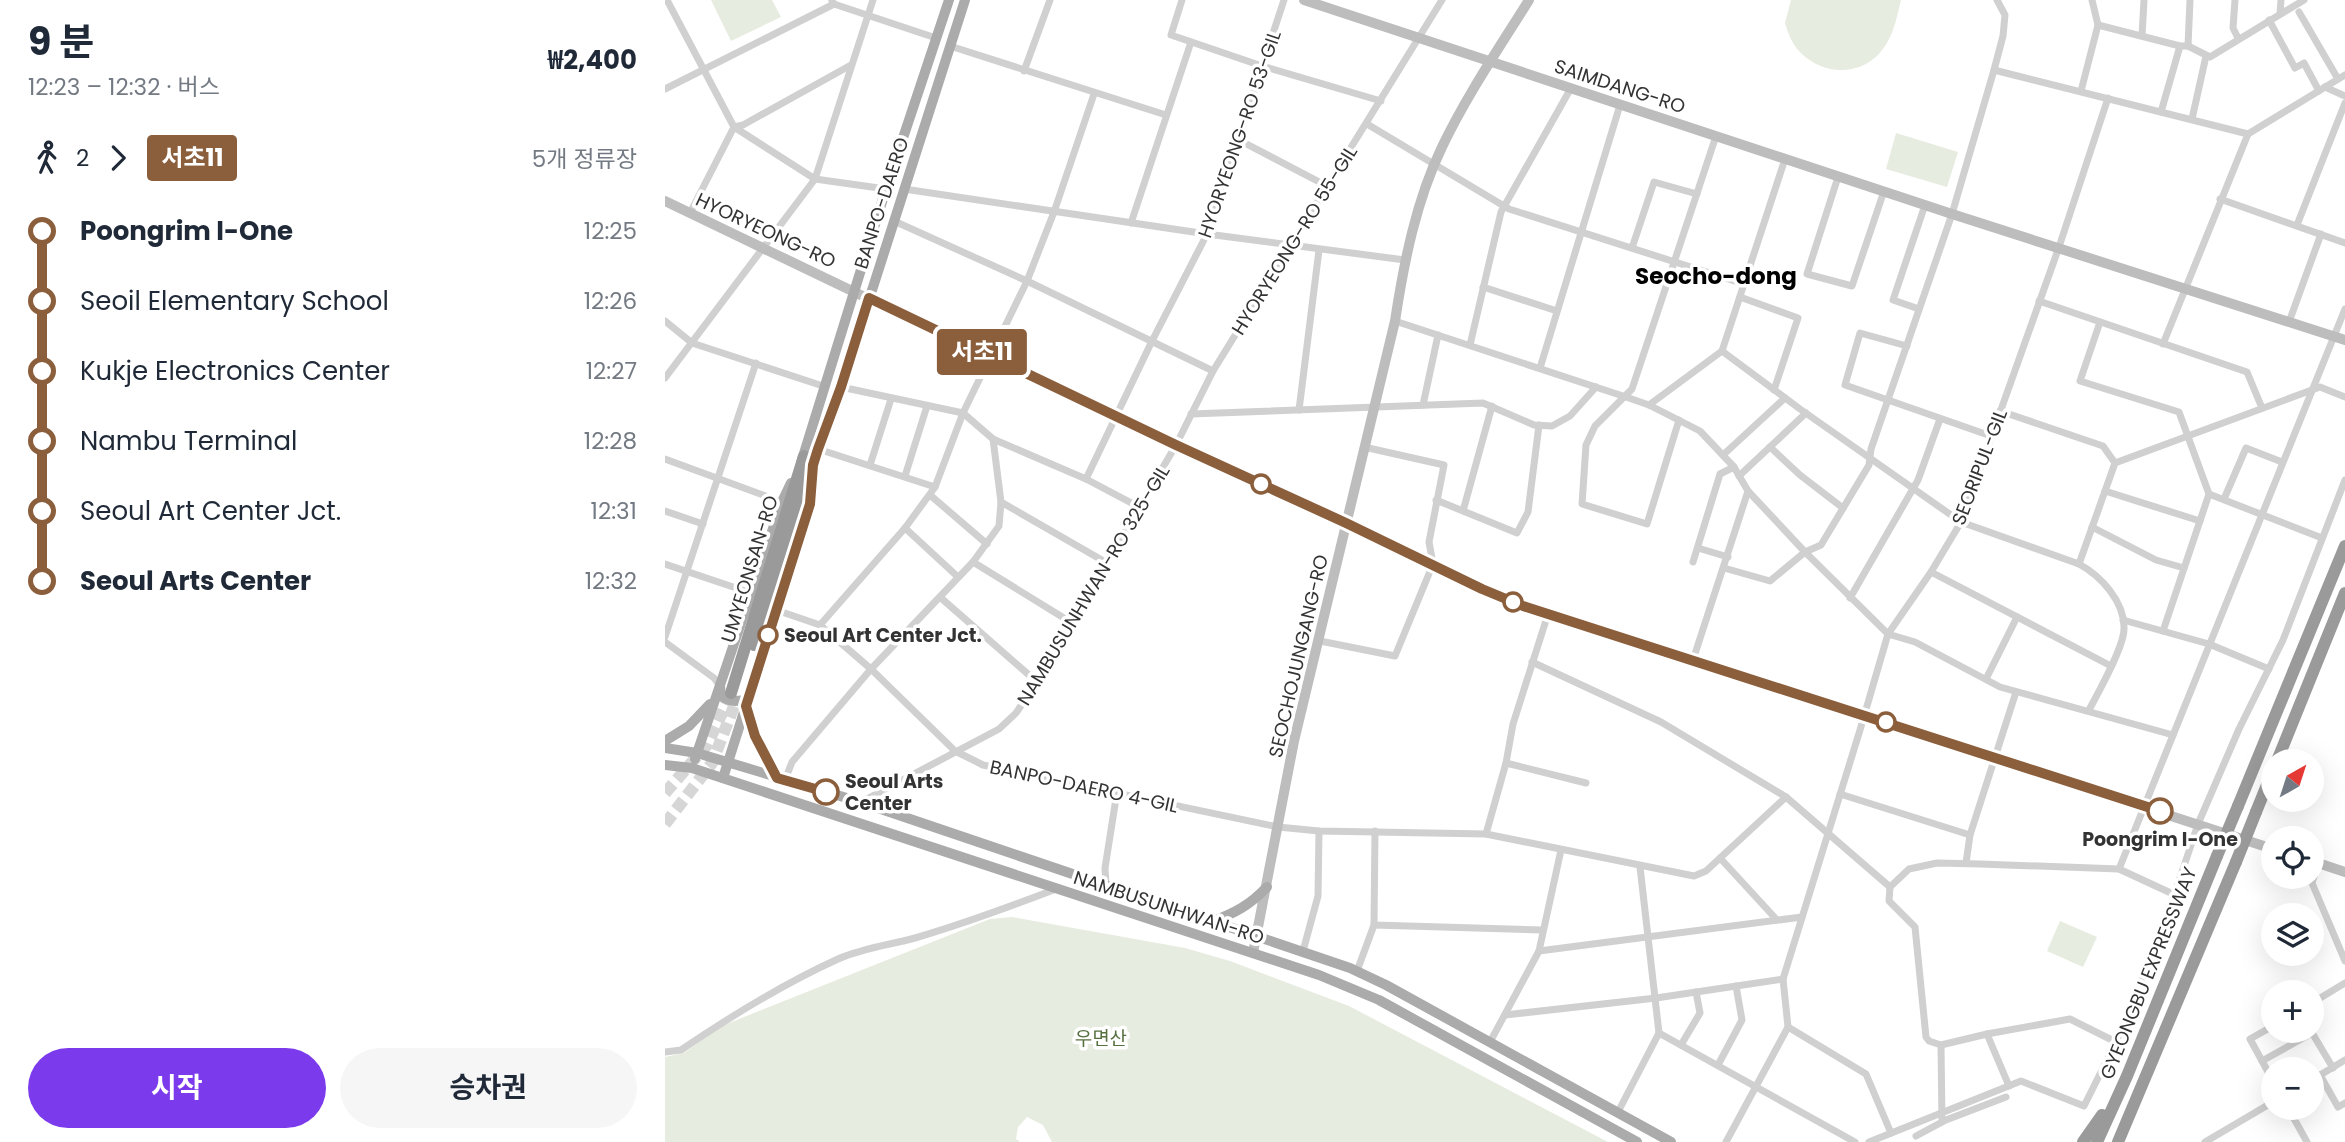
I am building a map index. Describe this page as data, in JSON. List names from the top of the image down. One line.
{"streets":{"highway":["UMYEONSAN-RO","GYEONGBU EXPRESSWAY"],"main road":["SAIMDANG-RO","BANPO-DAERO","HYORYEONG-RO","SEOCHOJUNGANG-RO","NAMBUSUNHWAN-RO"],"street":["HYORYEONG-RO 53-GIL","HYORYEONG-RO 55-GIL","SEORIPUL-GIL","NAMBUSUNHWAN-RO 325-GIL","BANPO-DAERO 4-GIL"]},"crossings":[["SAIMDANG-RO","HYORYEONG-RO 55-GIL"],["SAIMDANG-RO","SEORIPUL-GIL"],["SAIMDANG-RO","SEOCHOJUNGANG-RO"],["HYORYEONG-RO 53-GIL","HYORYEONG-RO"],["BANPO-DAERO","HYORYEONG-RO"],["BANPO-DAERO","UMYEONSAN-RO"],["BANPO-DAERO","BANPO-DAERO 4-GIL"],["BANPO-DAERO","NAMBUSUNHWAN-RO"],["HYORYEONG-RO","HYORYEONG-RO 55-GIL"],["HYORYEONG-RO","SEORIPUL-GIL"],["HYORYEONG-RO","NAMBUSUNHWAN-RO 325-GIL"],["HYORYEONG-RO","SEOCHOJUNGANG-RO"],["HYORYEONG-RO 55-GIL","NAMBUSUNHWAN-RO 325-GIL"],["NAMBUSUNHWAN-RO 325-GIL","BANPO-DAERO 4-GIL"],["NAMBUSUNHWAN-RO 325-GIL","NAMBUSUNHWAN-RO"],["SEOCHOJUNGANG-RO","BANPO-DAERO 4-GIL"],["SEOCHOJUNGANG-RO","NAMBUSUNHWAN-RO"],["BANPO-DAERO 4-GIL","NAMBUSUNHWAN-RO"]],"districts":["Seocho-dong"],"parks":["우면산"],"places":["Seoul Art Center Jct.","Seoul Arts Center","Poongrim I-One"],"lines":["bus line 서초11"],"north":"top right","page":{"heading":["9 분","12:23 – 12:32 · 버스","₩2,400"],"on_map":"서초11","legs":["2","서초11","5개 정류장"],"list":[{"name":"Poongrim I-One","value":"12:25"},{"name":"Seoil Elementary School","value":"12:26"},{"name":"Kukje Electronics Center","value":"12:27"},{"name":"Nambu Terminal","value":"12:28"},{"name":"Seoul Art Center Jct.","value":"12:31"},{"name":"Seoul Arts Center","value":"12:32"}],"map_buttons":["+","−"],"buttons":["시작","승차권"]}}
